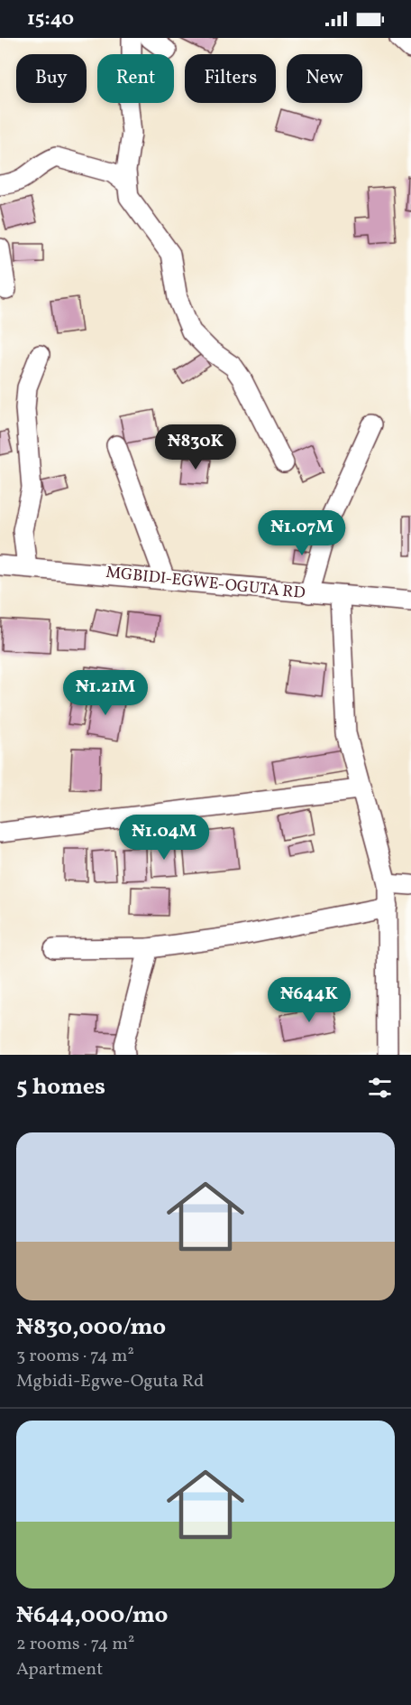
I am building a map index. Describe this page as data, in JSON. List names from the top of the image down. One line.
{"streets":{"street":["MGBIDI-EGWE-OGUTA RD"]},"page":{"status":"15:40","chip":["Buy","Rent","Filters","New"],"price":["₦830K","₦1.07M","₦1.21M","₦1.04M","₦644K"],"heading":"5 homes","list":[{"name":"₦830,000/mo","note":"3 rooms · 74 m² · Mgbidi-Egwe-Oguta Rd"},{"name":"₦644,000/mo","note":"2 rooms · 74 m² · Apartment"}]}}
